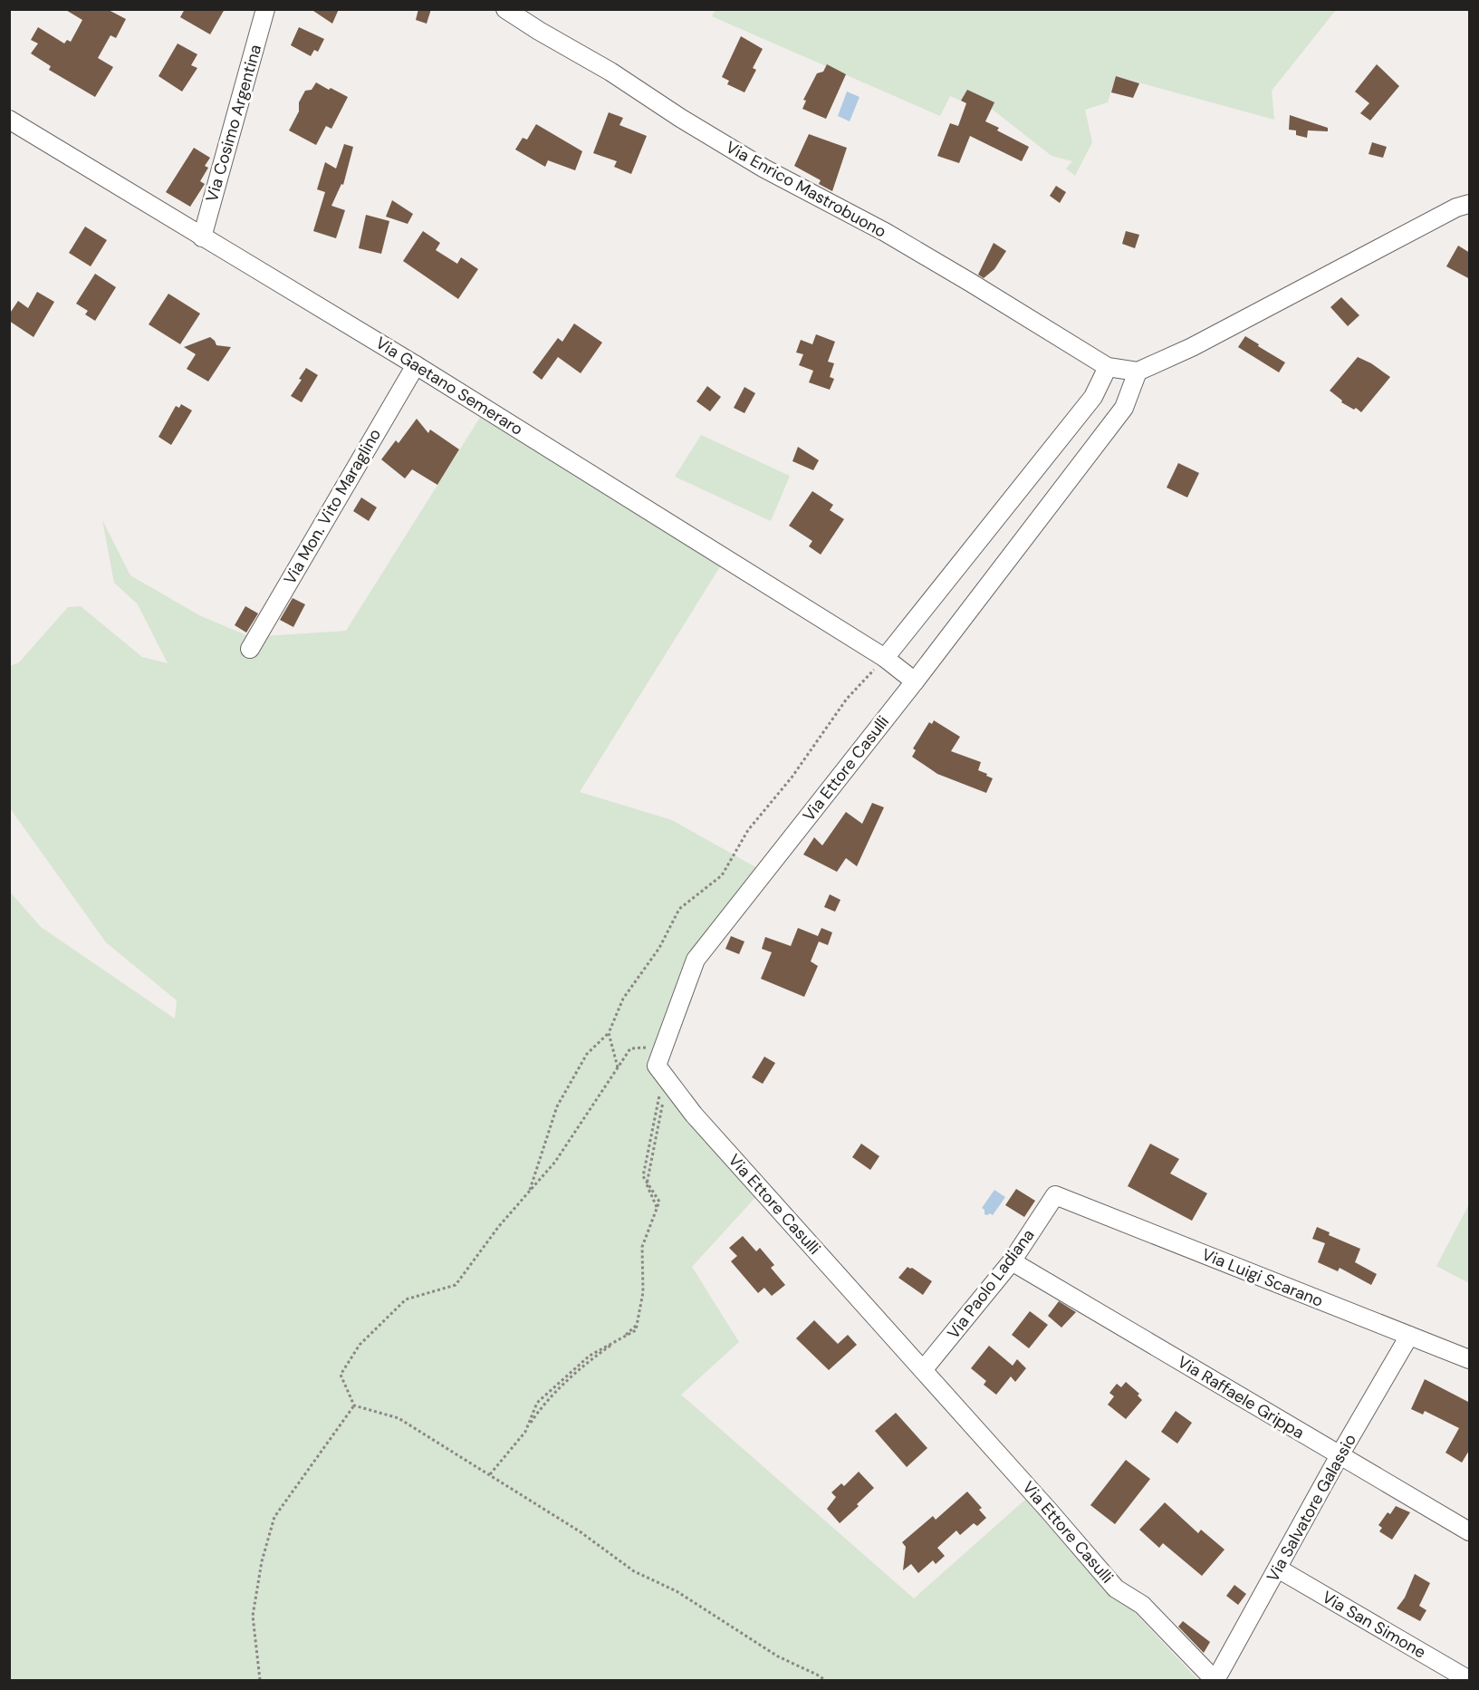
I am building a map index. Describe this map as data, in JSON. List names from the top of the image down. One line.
{"streets":{"street":["Via Cosimo Argentina","Via Enrico Mastrobuono","Via Gaetano Semeraro","Via Mon. Vito Maraglino","Via Ettore Casulli","Via Luigi Scarano","Via Paolo Ladiana","Via Raffaele Grippa","Via Salvatore Galassio","Via San Simone"]},"crossings":[["Via Cosimo Argentina","Via Gaetano Semeraro"],["Via Gaetano Semeraro","Via Mon. Vito Maraglino"],["Via Ettore Casulli","Via Paolo Ladiana"],["Via Ettore Casulli","Via Salvatore Galassio"],["Via Luigi Scarano","Via Paolo Ladiana"],["Via Luigi Scarano","Via Salvatore Galassio"],["Via Paolo Ladiana","Via Raffaele Grippa"],["Via Raffaele Grippa","Via Salvatore Galassio"],["Via Salvatore Galassio","Via San Simone"]]}
